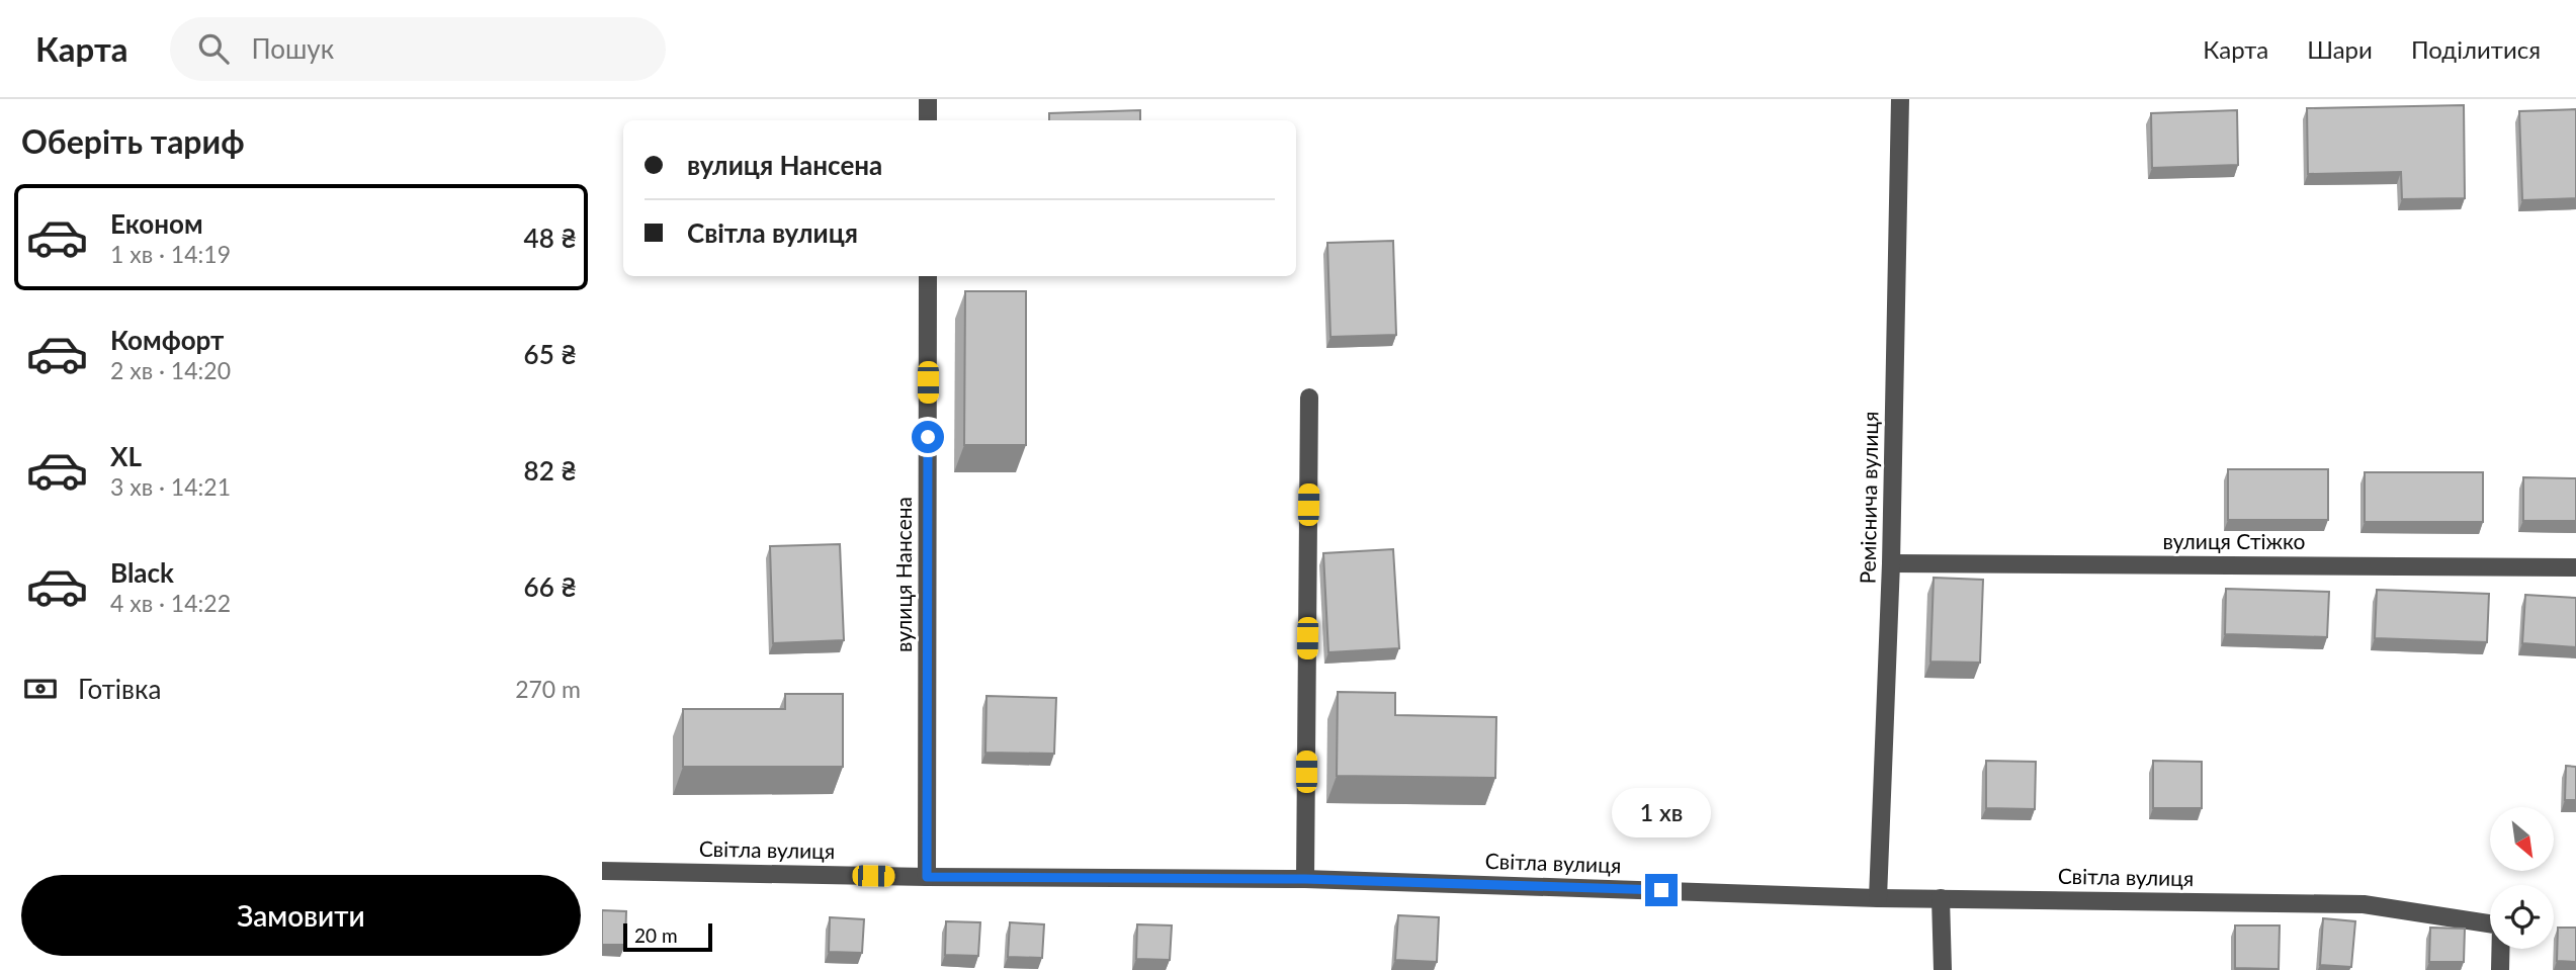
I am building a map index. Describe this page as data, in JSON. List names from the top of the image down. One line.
{"streets":{"street":["Реміснича вулиця","вулиця Стіжко","вулиця Нансена","Світла вулиця"]},"crossings":[["Реміснича вулиця","вулиця Стіжко"],["Реміснича вулиця","Світла вулиця"],["вулиця Нансена","Світла вулиця"]],"scale_bar":"20 m","north":"bottom right","page":{"header":"Карта","search":"Пошук","nav":["Карта","Шари","Поділитися"],"heading":"Оберіть тариф","banner":["вулиця Нансена","Світла вулиця"],"list":[{"name":"Економ","note":"1 хв · 14:19","value":"48 ₴"},{"name":"Комфорт","note":"2 хв · 14:20","value":"65 ₴"},{"name":"XL","note":"3 хв · 14:21","value":"82 ₴"},{"name":"Black","note":"4 хв · 14:22","value":"66 ₴"}],"pay":["Готівка","270 m"],"bubble":"1 хв","buttons":"Замовити","scale":"20 m"}}
